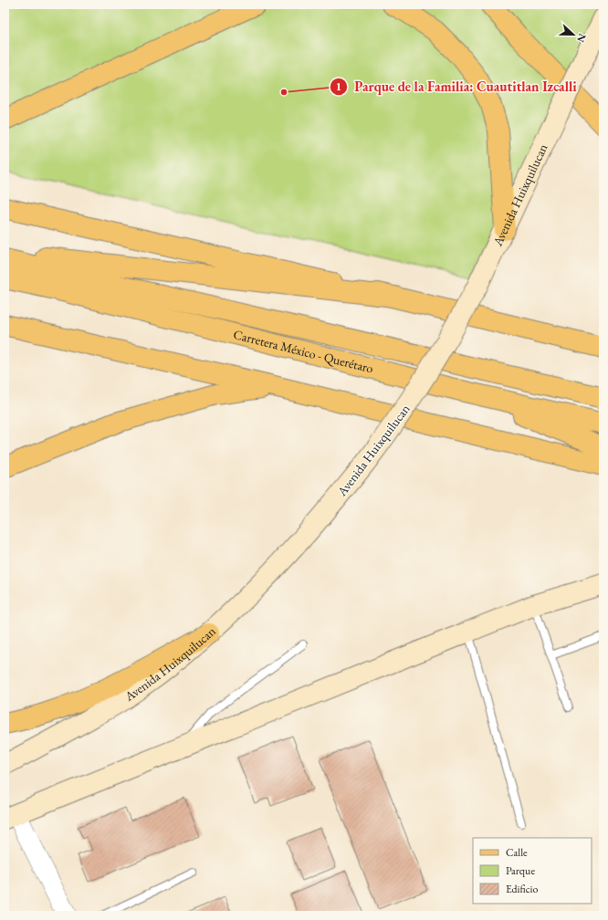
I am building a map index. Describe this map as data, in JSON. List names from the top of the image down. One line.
{"streets":{"main road":["Avenida Huixquilucan","Carretera México - Querétaro"]},"places":["Parque de la Familia: Cuautitlan Izcalli"],"legend":["Calle","Parque","Edificio"],"north":"right"}
